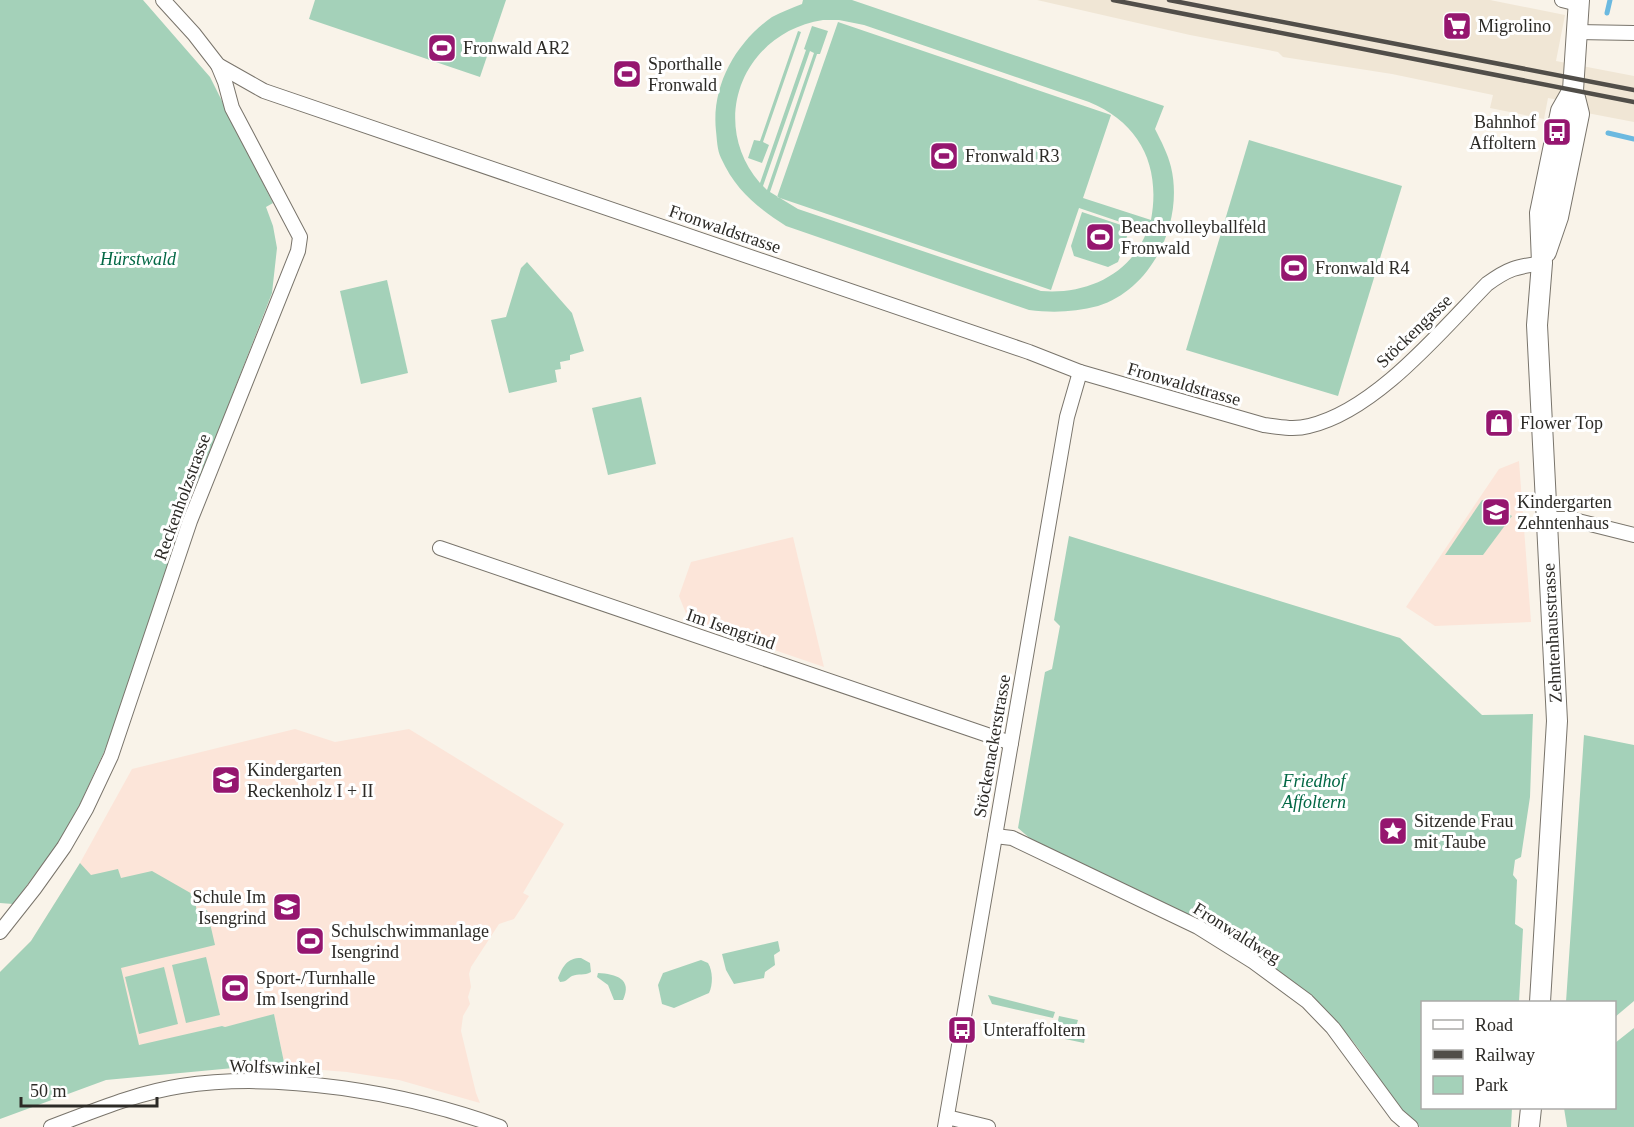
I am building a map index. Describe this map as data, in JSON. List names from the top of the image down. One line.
{"streets":{"street":["Fronwaldstrasse","Stöckengasse","Reckenholzstrasse","Im Isengrind","Zehntenhausstrasse","Stöckenackerstrasse","Fronwaldweg","Wolfswinkel"]},"crossings":[["Fronwaldstrasse","Stöckengasse"],["Fronwaldstrasse","Reckenholzstrasse"],["Fronwaldstrasse","Stöckenackerstrasse"],["Stöckengasse","Zehntenhausstrasse"],["Im Isengrind","Stöckenackerstrasse"],["Stöckenackerstrasse","Fronwaldweg"]],"parks":["Hürstwald","Friedhof Affoltern"],"places":{"supermarket":["Migrolino"],"sports":["Fronwald AR2","Sporthalle Fronwald","Fronwald R3","Beachvolleyballfeld Fronwald","Fronwald R4","Schulschwimmanlage Isengrind","Sport-/Turnhalle Im Isengrind"],"bus stop":["Bahnhof Affoltern","Unteraffoltern"],"shop":["Flower Top"],"school or university":["Kindergarten Zehntenhaus","Kindergarten Reckenholz I + II","Schule Im Isengrind"],"place":["Sitzende Frau mit Taube"]},"legend":["Road","Railway","Park"],"scale_bar":"50 m"}
